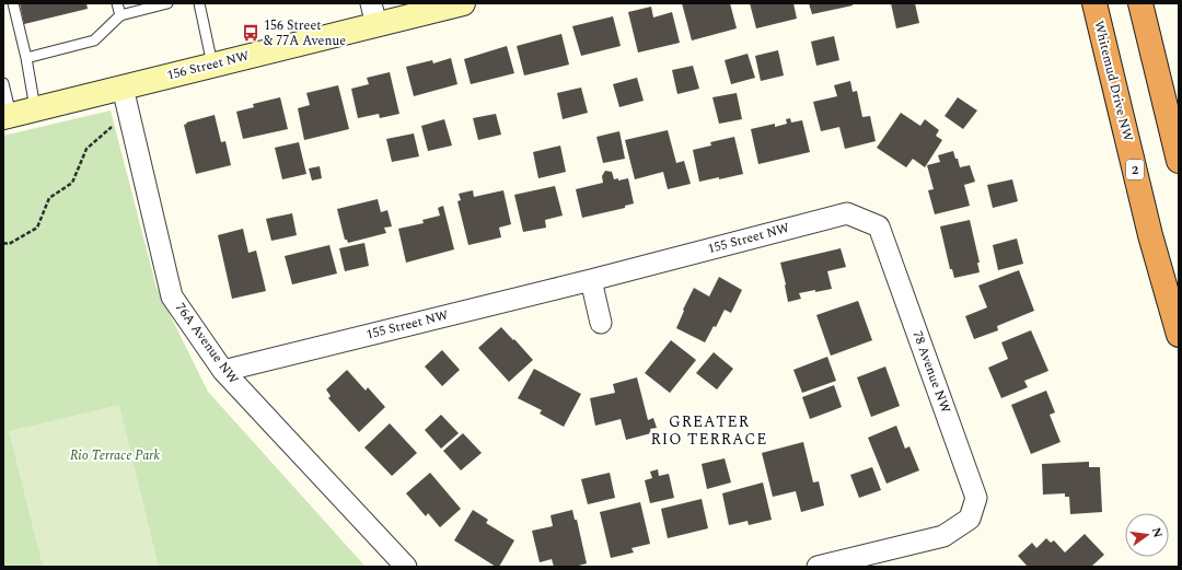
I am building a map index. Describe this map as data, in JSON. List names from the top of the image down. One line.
{"streets":{"highway":["Whitemud Drive NW","2"],"street":["156 Street NW","155 Street NW","76A Avenue NW","78 Avenue NW"]},"crossings":[["156 Street NW","76A Avenue NW"],["155 Street NW","76A Avenue NW"],["155 Street NW","78 Avenue NW"]],"districts":["GREATER RIO TERRACE"],"parks":["Rio Terrace Park"],"places":{"bus stop":["156 Street & 77A Avenue"]},"north":"right"}
